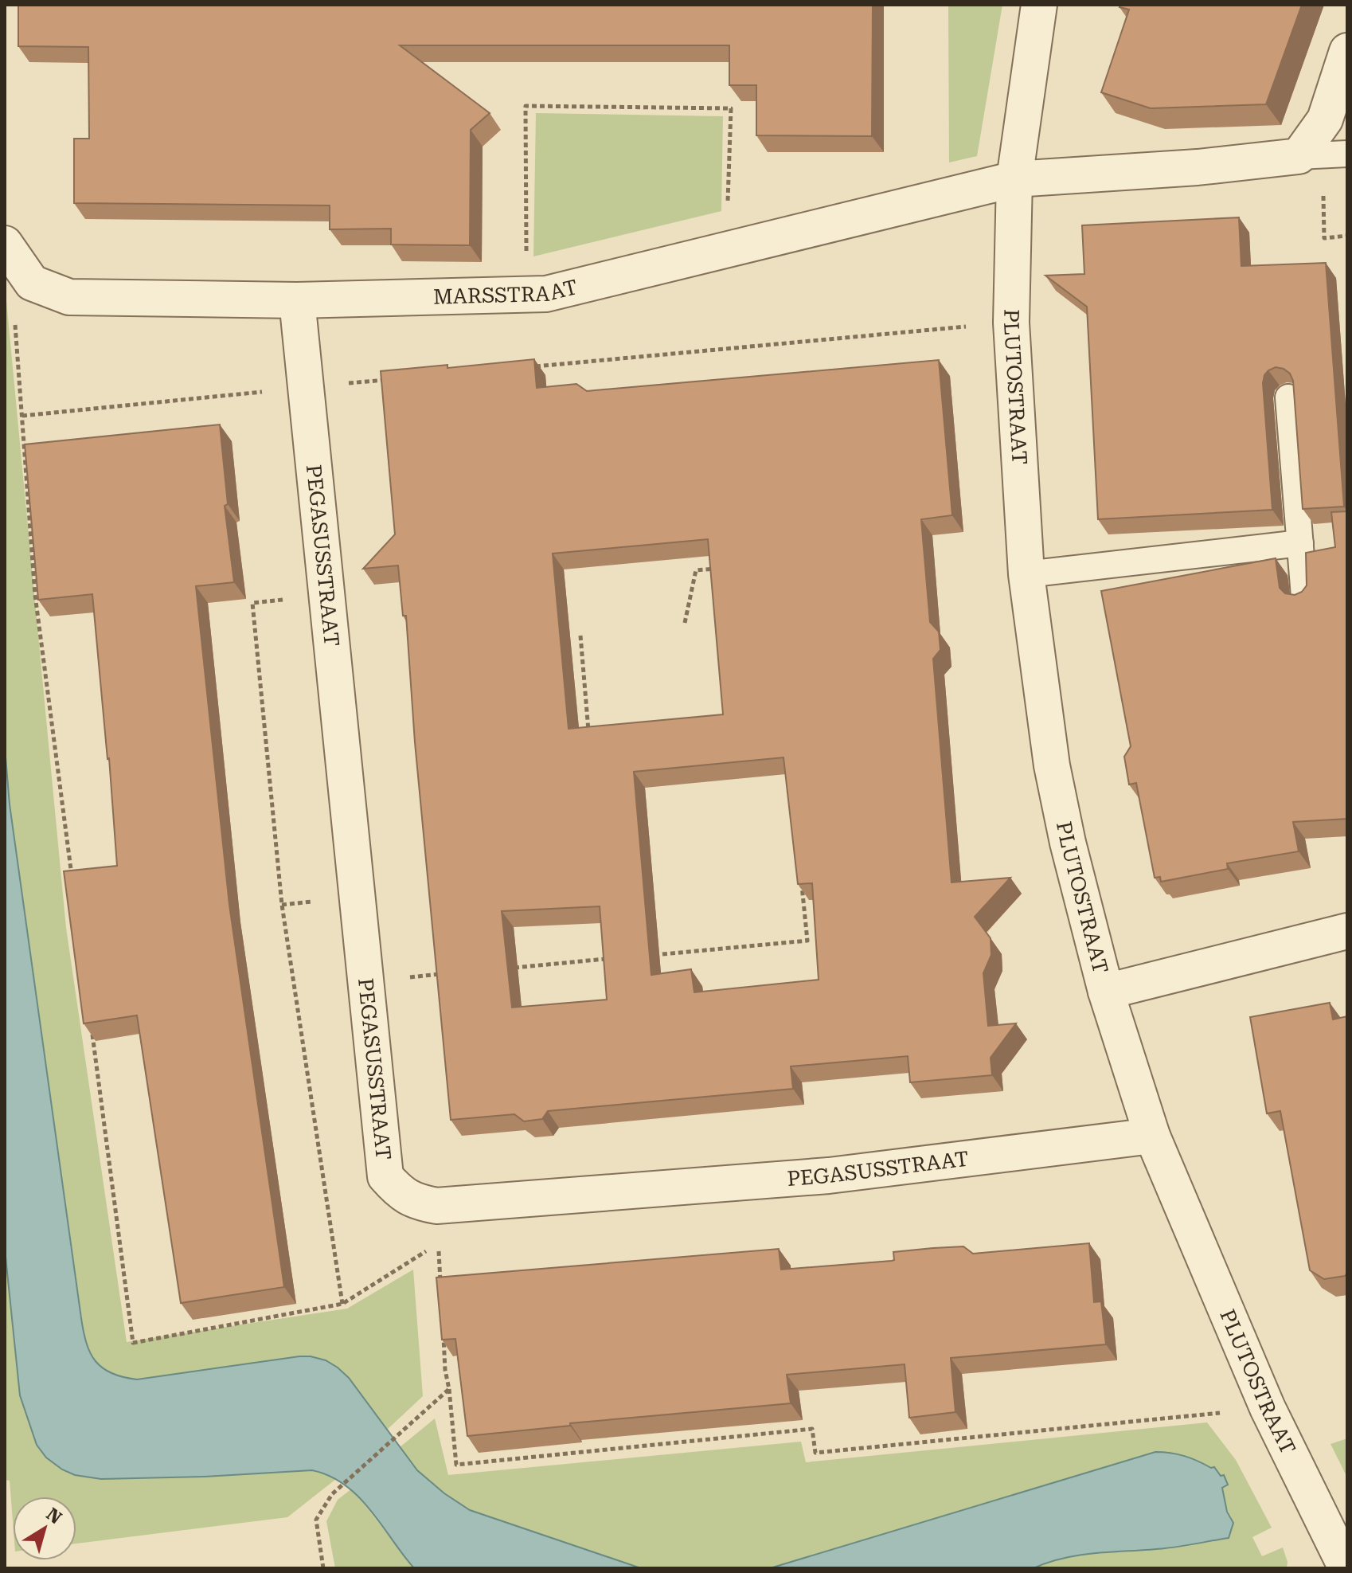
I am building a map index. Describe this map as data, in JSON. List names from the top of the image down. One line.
{"streets":{"street":["MARSSTRAAT","PLUTOSTRAAT","PEGASUSSTRAAT"]},"crossings":[["MARSSTRAAT","PLUTOSTRAAT"],["MARSSTRAAT","PEGASUSSTRAAT"],["PLUTOSTRAAT","PEGASUSSTRAAT"]],"north":"top right"}
